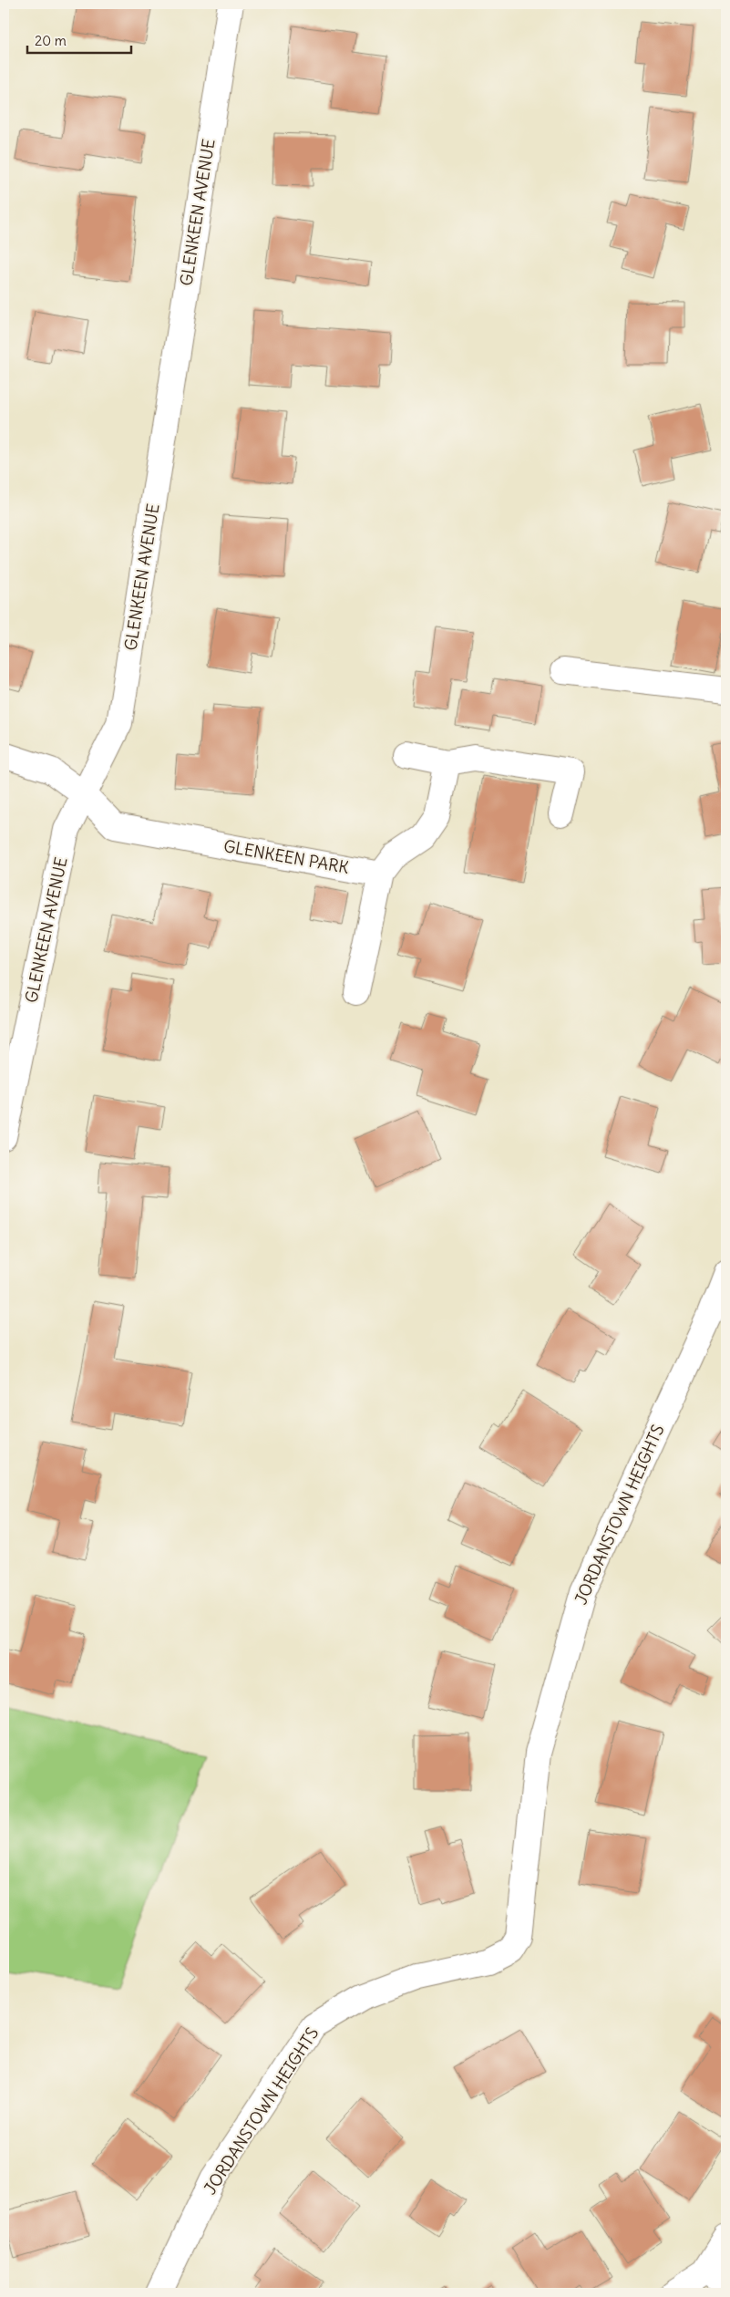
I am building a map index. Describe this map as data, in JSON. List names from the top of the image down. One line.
{"streets":{"street":["GLENKEEN AVENUE","GLENKEEN PARK","JORDANSTOWN HEIGHTS"]},"crossings":[["GLENKEEN AVENUE","GLENKEEN PARK"]],"scale_bar":"20 m"}
